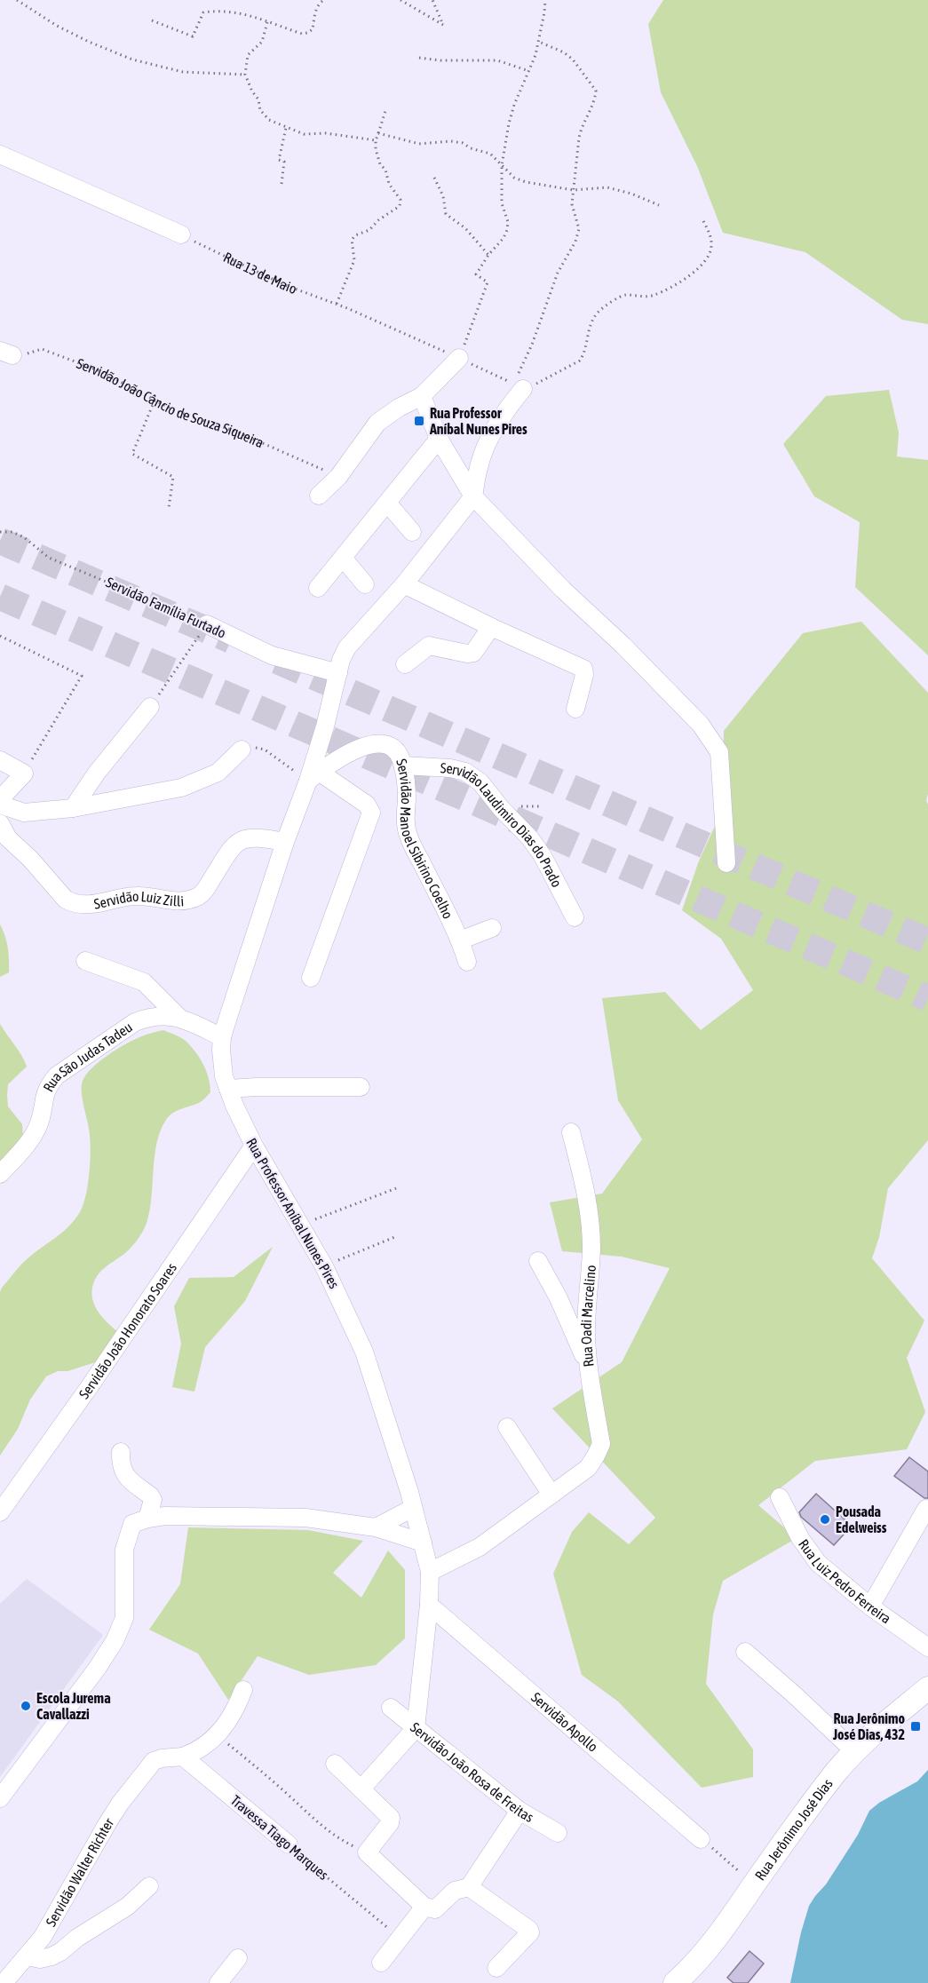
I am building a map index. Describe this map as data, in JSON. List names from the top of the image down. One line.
{"streets":{"main road":["Rua Jerônimo José Dias"],"street":["Servidão Família Furtado","Servidão Laudimiro Dias do Prado","Servidão Manoel Sibirino Coelho","Servidão Luiz Zilli","Rua São Judas Tadeu","Rua Professor Aníbal Nunes Pires","Rua Oadi Marcelino","Servidão João Honorato Soares","Rua Luiz Pedro Ferreira","Servidão Apollo","Servidão João Rosa de Freitas","Travessa Tiago Marques","Servidão Walter Richter"],"path":["Rua 13 de Maio","Servidão João Câncio de Souza Siqueira"]},"crossings":[["Servidão Família Furtado","Rua Professor Aníbal Nunes Pires"],["Servidão Laudimiro Dias do Prado","Servidão Manoel Sibirino Coelho"],["Servidão Manoel Sibirino Coelho","Rua Professor Aníbal Nunes Pires"],["Servidão Luiz Zilli","Rua Professor Aníbal Nunes Pires"],["Rua São Judas Tadeu","Rua Professor Aníbal Nunes Pires"],["Rua Professor Aníbal Nunes Pires","Rua Oadi Marcelino"],["Rua Professor Aníbal Nunes Pires","Servidão João Honorato Soares"],["Rua Professor Aníbal Nunes Pires","Servidão Apollo"],["Rua Professor Aníbal Nunes Pires","Servidão João Rosa de Freitas"],["Travessa Tiago Marques","Servidão Walter Richter"]],"places":{"transit":["Rua Professor Aníbal Nunes Pires","Rua Jerônimo José Dias, 432"],"other":["Pousada Edelweiss","Escola Jurema Cavallazzi"]}}
